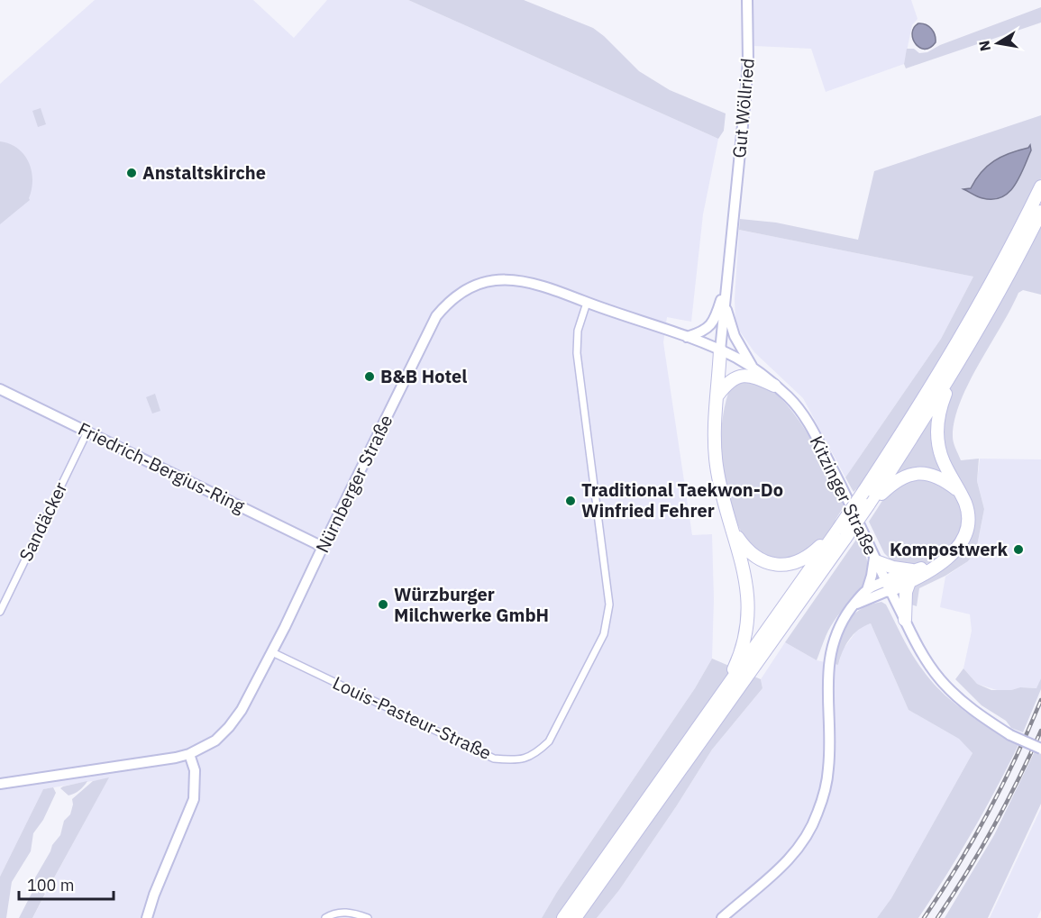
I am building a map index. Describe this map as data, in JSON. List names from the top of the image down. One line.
{"streets":{"street":["Gut Wöllried","Friedrich-Bergius-Ring","Nürnberger Straße","Kitzinger Straße","Sandäcker","Louis-Pasteur-Straße"]},"crossings":[["Friedrich-Bergius-Ring","Nürnberger Straße"],["Friedrich-Bergius-Ring","Sandäcker"],["Nürnberger Straße","Kitzinger Straße"],["Nürnberger Straße","Louis-Pasteur-Straße"]],"places":["Anstaltskirche","B&B Hotel","Traditional Taekwon-Do Winfried Fehrer","Kompostwerk","Würzburger Milchwerke GmbH"],"scale_bar":"100 m","north":"left"}
